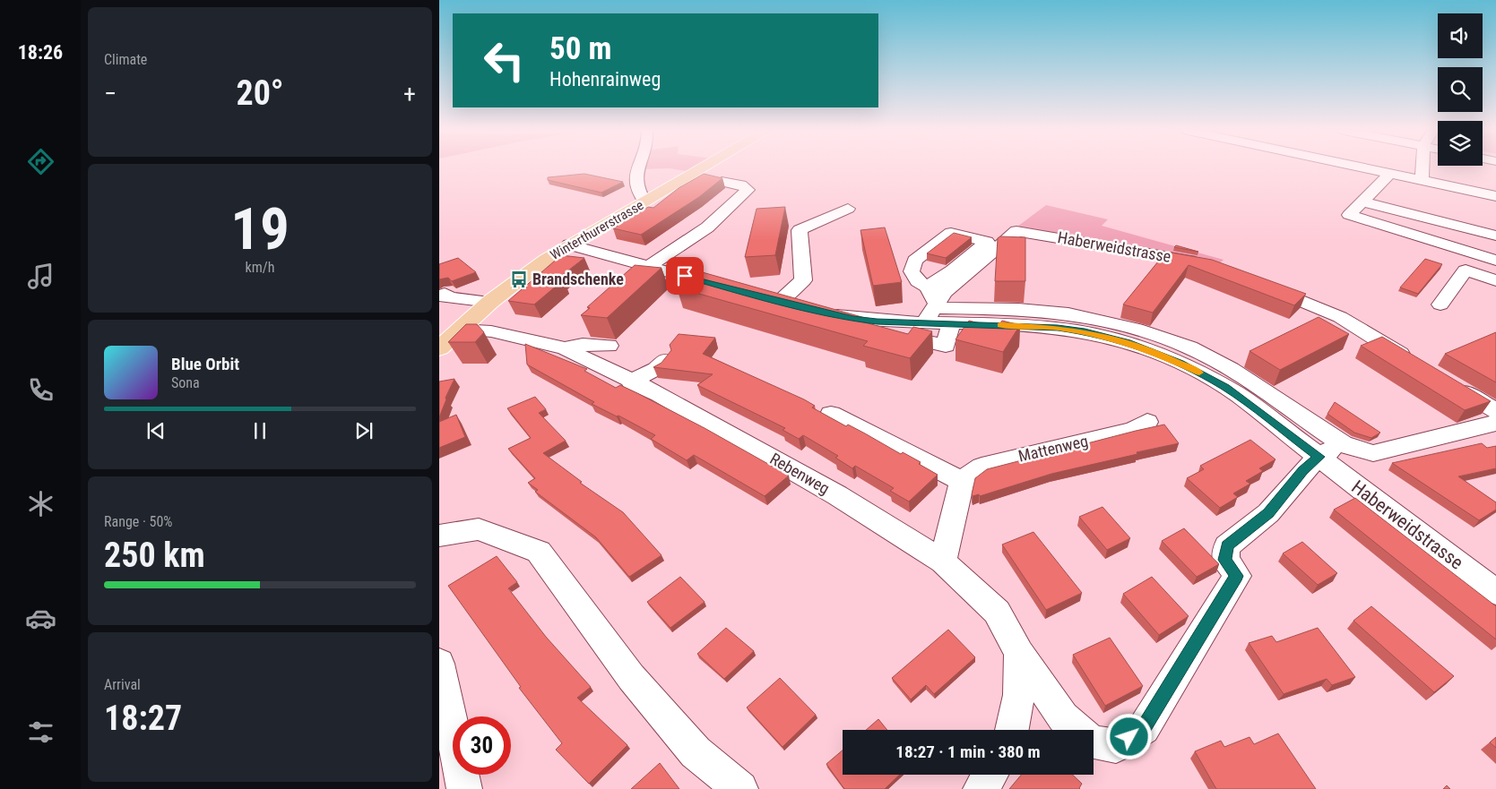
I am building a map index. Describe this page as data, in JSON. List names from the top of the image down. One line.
{"streets":{"main road":["Winterthurerstrasse"],"street":["Haberweidstrasse","Mattenweg","Rebenweg"]},"crossings":[["Winterthurerstrasse","Rebenweg"]],"places":{"bus stop":["Brandschenke"]},"page":{"tabs":"18:26","tile":["Climate",["19","km/h"],["Range · 50%","250 km"],["Arrival","18:27"]],"turn":["50 m","Hohenrainweg"],"heat":["−","20°","+"],"song":["Blue Orbit","Sona"],"limit":"30","trip":"18:27 · 1 min · 380 m"}}
